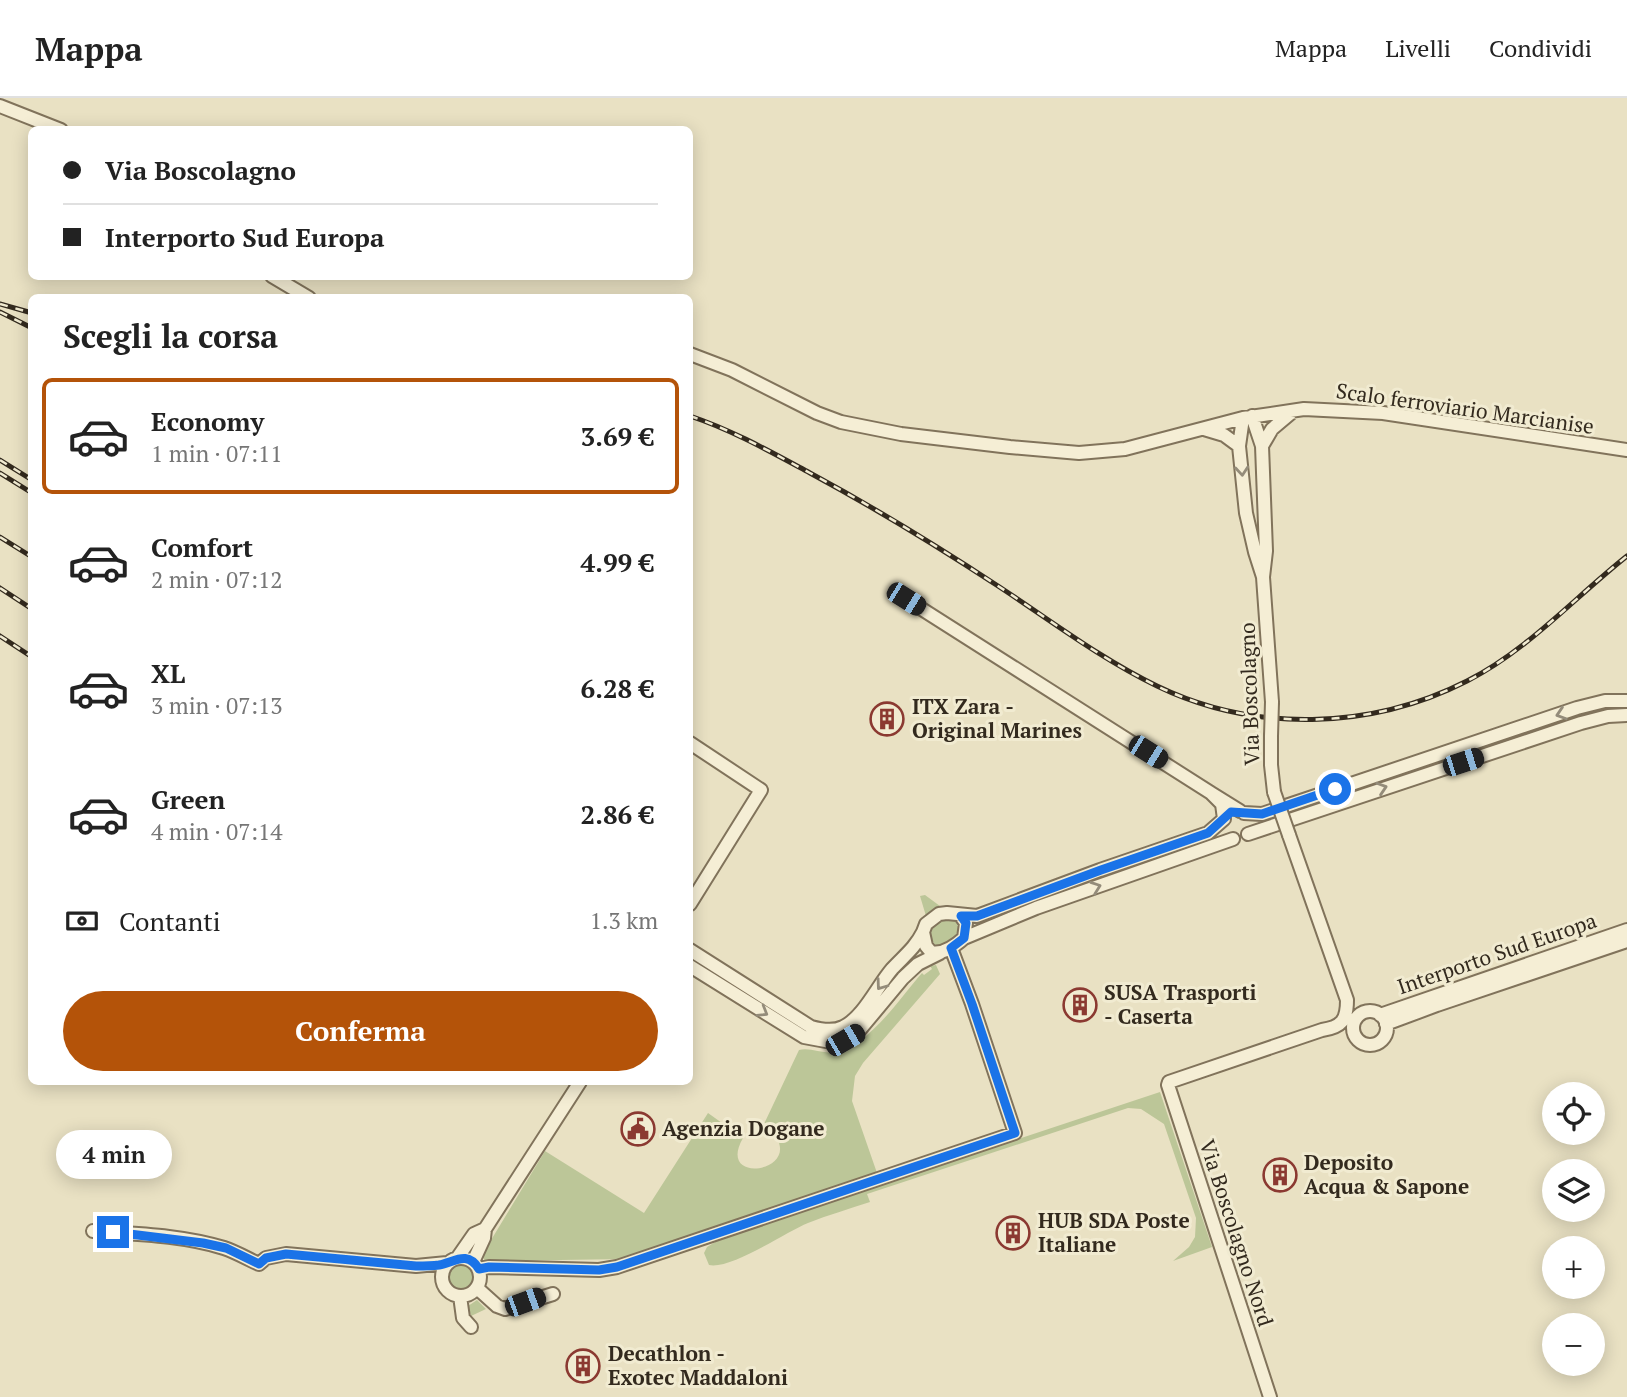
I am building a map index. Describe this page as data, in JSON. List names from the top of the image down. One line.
{"streets":{"street":["Scalo ferroviario Marcianise","Via Boscolagno","Interporto Sud Europa","Via Boscolagno Nord"]},"crossings":[["Scalo ferroviario Marcianise","Via Boscolagno"],["Via Boscolagno","Via Boscolagno Nord"]],"places":{"building":["ITX Zara - Original Marines","SUSA Trasporti - Caserta","Deposito Acqua & Sapone","HUB SDA Poste Italiane","Decathlon - Exotec Maddaloni"],"public building":["Agenzia Dogane"]},"page":{"header":"Mappa","nav":["Mappa","Livelli","Condividi"],"banner":["Via Boscolagno","Interporto Sud Europa"],"heading":"Scegli la corsa","list":[{"name":"Economy","note":"1 min · 07:11","value":"3.69 €"},{"name":"Comfort","note":"2 min · 07:12","value":"4.99 €"},{"name":"XL","note":"3 min · 07:13","value":"6.28 €"},{"name":"Green","note":"4 min · 07:14","value":"2.86 €"}],"pay":["Contanti","1.3 km"],"buttons":"Conferma","map_buttons":["+","−"],"bubble":"4 min"}}
